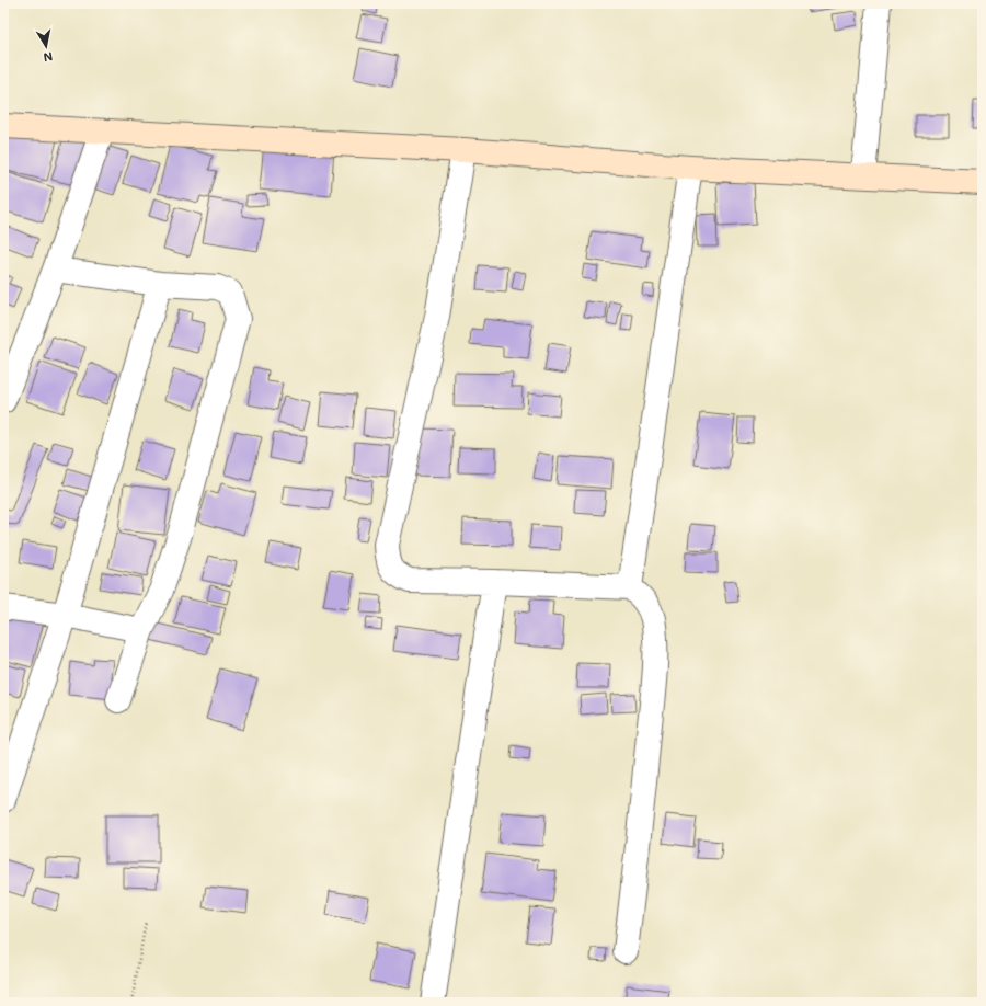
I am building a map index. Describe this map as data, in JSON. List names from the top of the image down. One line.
{"north":"bottom"}
